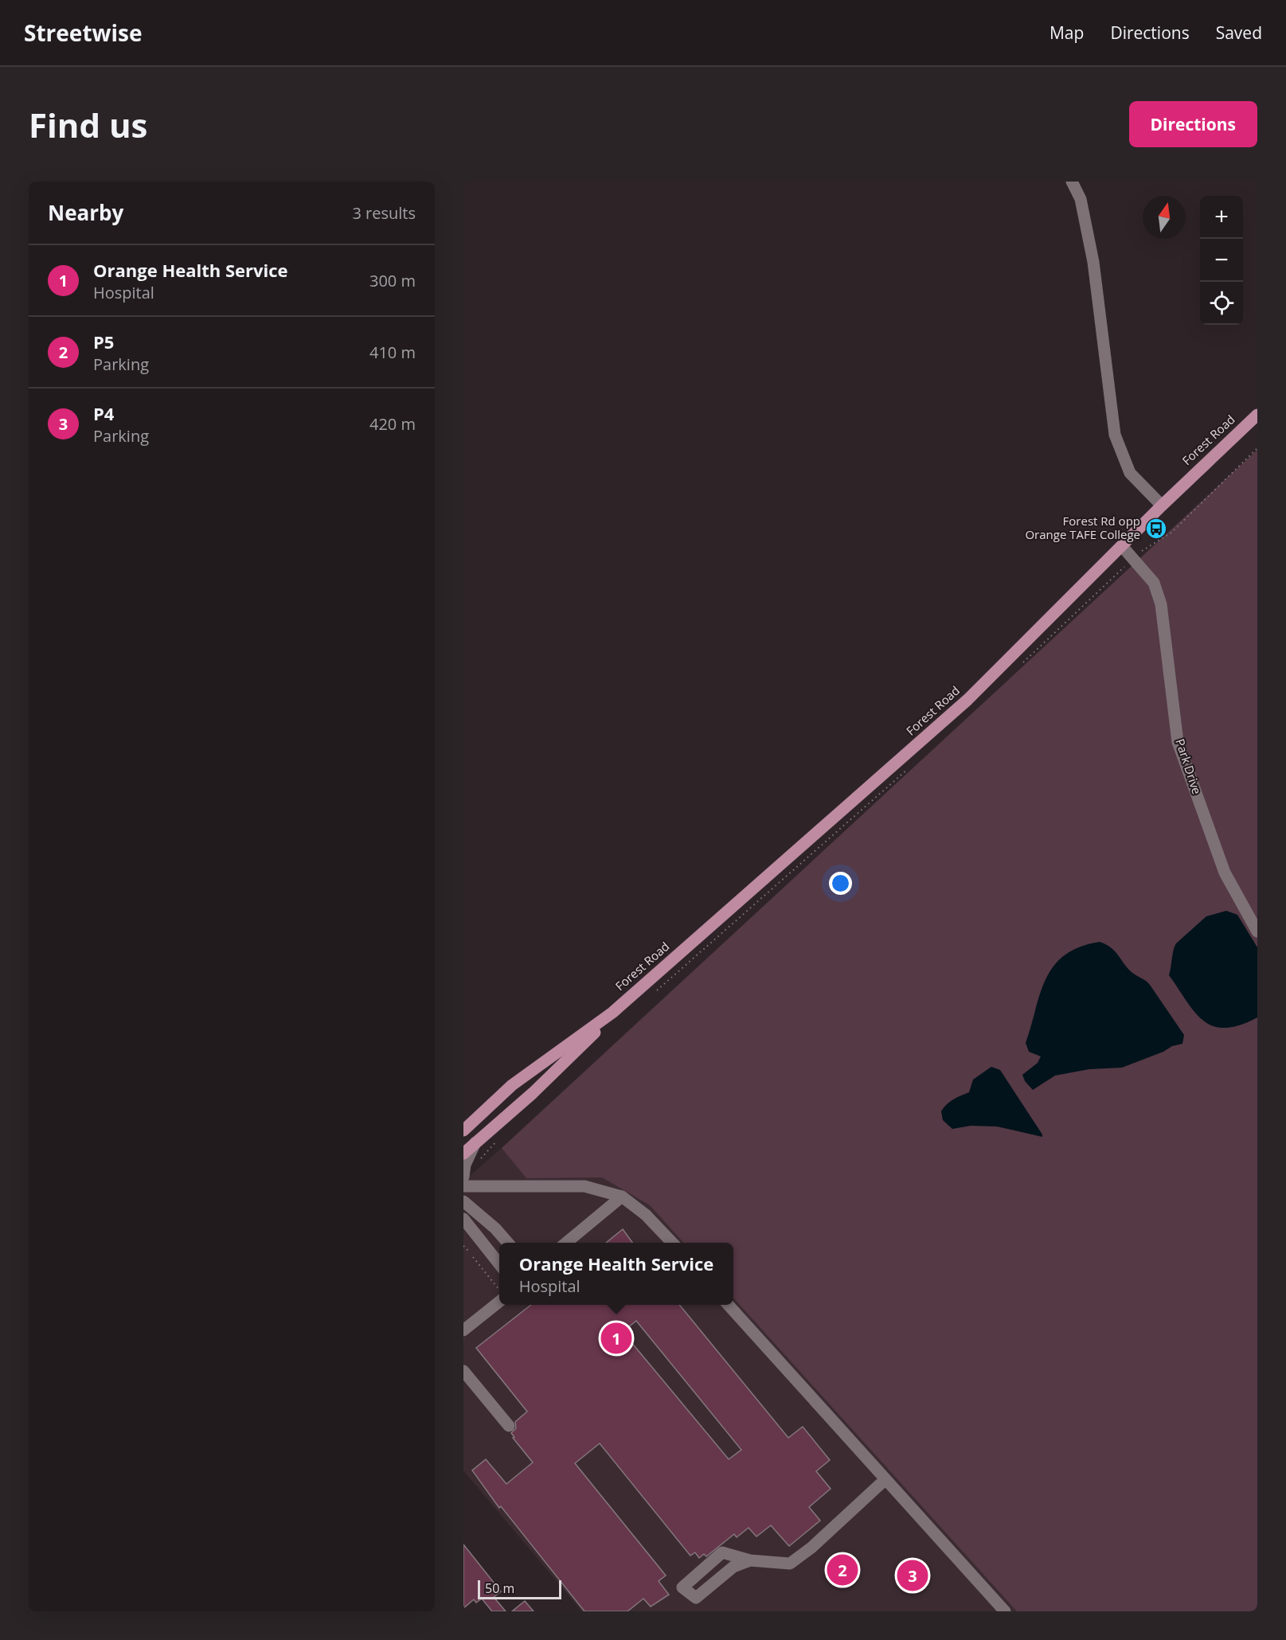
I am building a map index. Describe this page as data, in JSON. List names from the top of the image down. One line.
{"streets":{"main road":["Forest Road"],"lane":["Park Drive"]},"crossings":[["Forest Road","Park Drive"]],"places":{"bus stop":["Forest Rd opp Orange TAFE College"]},"scale_bar":"50 m","north":"top","page":{"header":"Streetwise","nav":["Map","Directions","Saved"],"buttons":"Directions","title":"Find us","heading":["Nearby","3 results"],"map_buttons":["+","−"],"list":[{"mark":"1","name":"Orange Health Service","note":"Hospital","value":"300 m"},{"mark":"2","name":"P5","note":"Parking","value":"410 m"},{"mark":"3","name":"P4","note":"Parking","value":"420 m"}],"popup":["Orange Health Service","Hospital"],"pins":["1","2","3"],"scale":"50 m"}}
